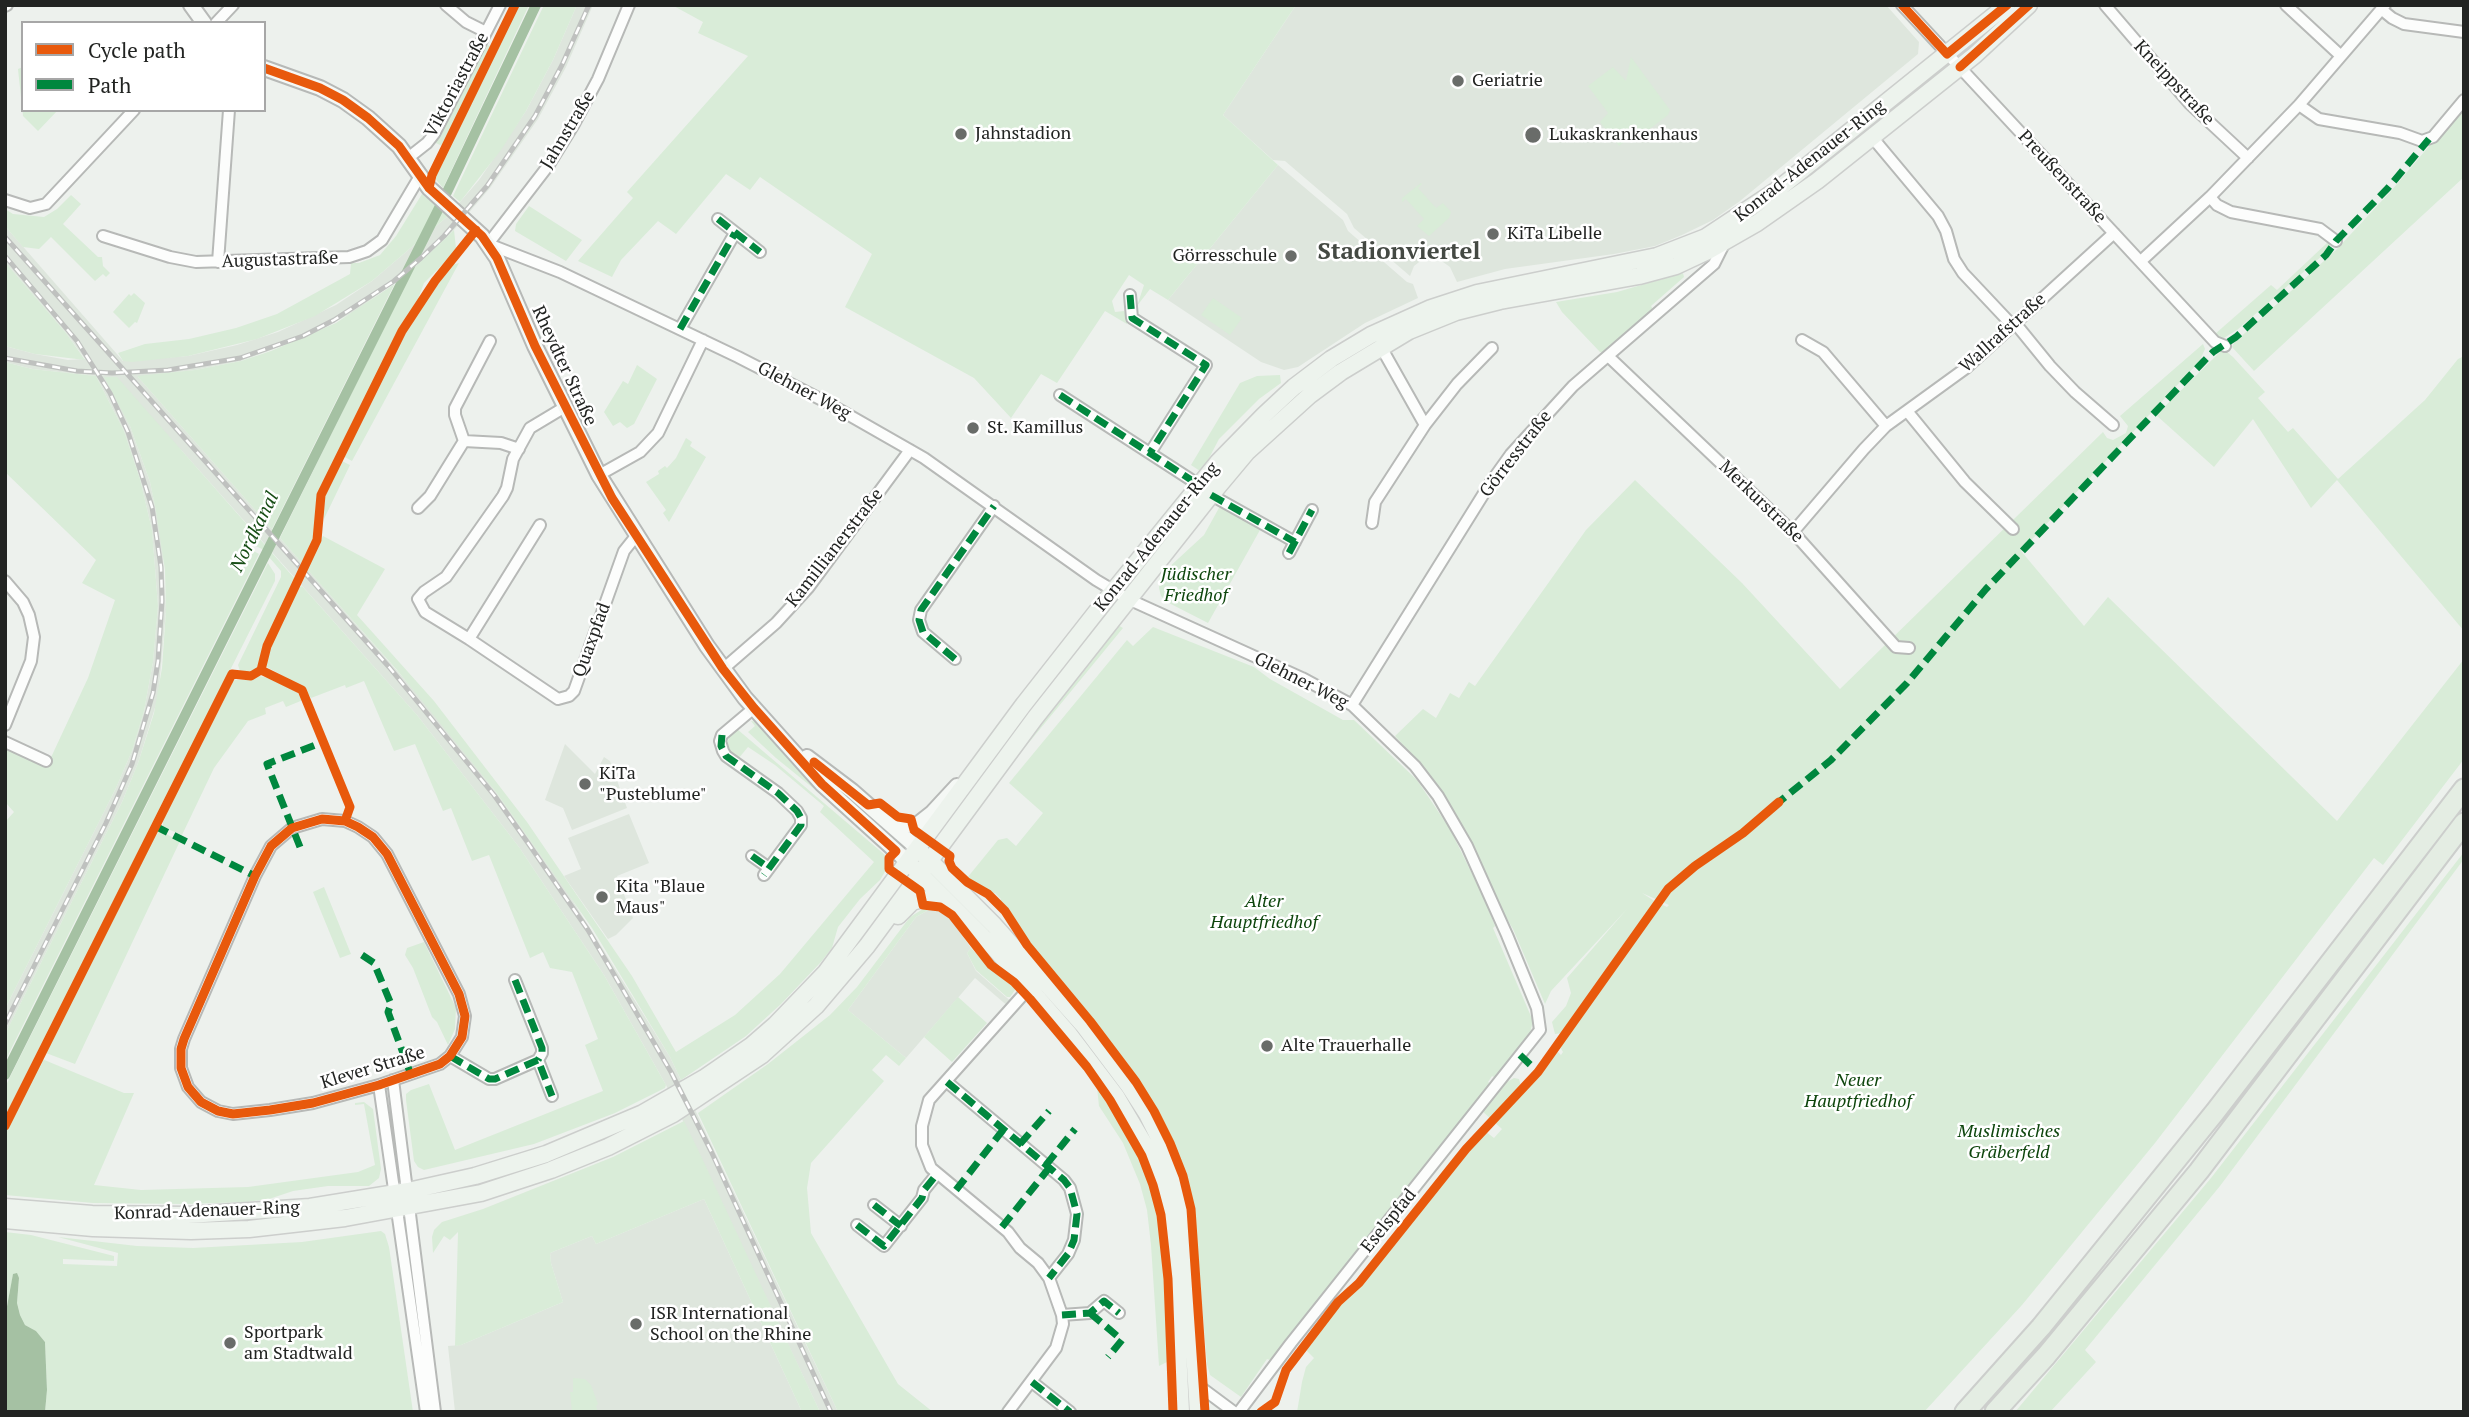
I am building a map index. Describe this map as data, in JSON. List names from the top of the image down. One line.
{"streets":{"main road":["Konrad-Adenauer-Ring","Rheydter Straße"],"street":["Kneippstraße","Viktoriastraße","Jahnstraße","Preußenstraße","Augustastraße","Wallrafstraße","Glehner Weg","Görresstraße","Merkurstraße","Kamillianerstraße","Quaxpfad","Klever Straße","Eselspfad"]},"crossings":[["Viktoriastraße","Rheydter Straße"],["Jahnstraße","Rheydter Straße"],["Jahnstraße","Glehner Weg"],["Konrad-Adenauer-Ring","Preußenstraße"],["Konrad-Adenauer-Ring","Rheydter Straße"],["Konrad-Adenauer-Ring","Glehner Weg"],["Konrad-Adenauer-Ring","Görresstraße"],["Konrad-Adenauer-Ring","Klever Straße"],["Preußenstraße","Wallrafstraße"],["Augustastraße","Rheydter Straße"],["Wallrafstraße","Merkurstraße"],["Rheydter Straße","Glehner Weg"],["Rheydter Straße","Kamillianerstraße"],["Rheydter Straße","Quaxpfad"],["Rheydter Straße","Eselspfad"],["Glehner Weg","Görresstraße"],["Glehner Weg","Kamillianerstraße"],["Glehner Weg","Eselspfad"],["Görresstraße","Merkurstraße"]],"districts":["Stadionviertel"],"water":["Nordkanal"],"parks":["Jüdischer Friedhof","Alter Hauptfriedhof","Neuer Hauptfriedhof","Muslimisches Gräberfeld"],"places":["Geriatrie","Jahnstadion","Lukaskrankenhaus","KiTa Libelle","Görresschule","St. Kamillus","KiTa \"Pusteblume\"","Kita \"Blaue Maus\"","Alte Trauerhalle","ISR International School on the Rhine","Sportpark am Stadtwald"],"legend":["Cycle path","Path"]}
